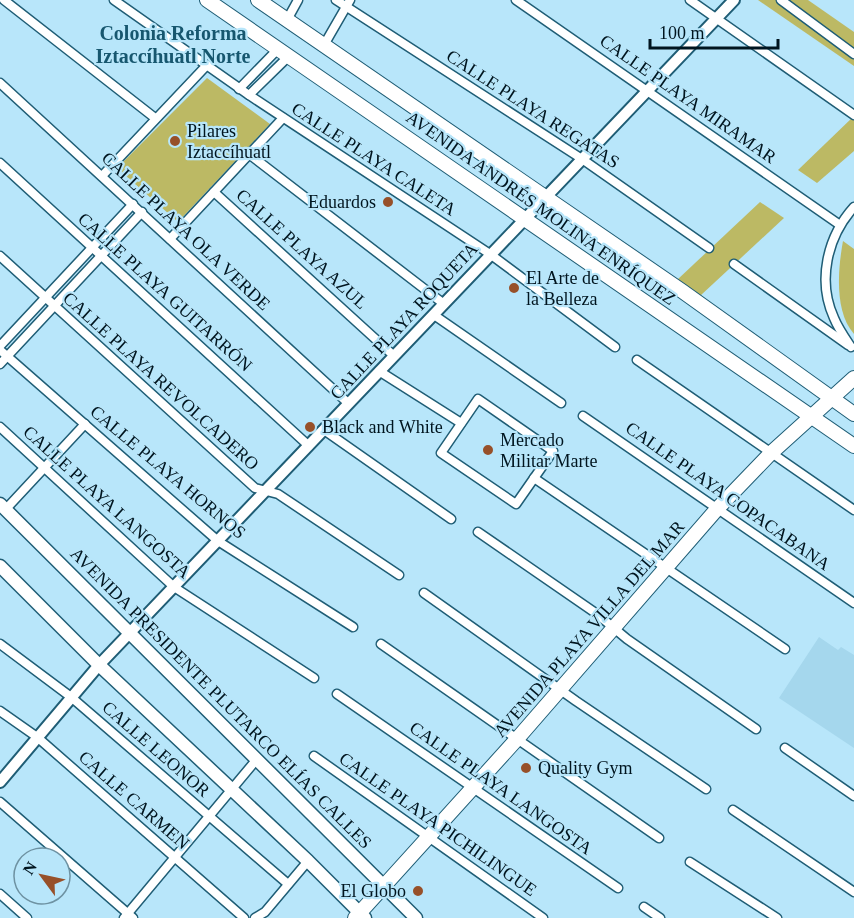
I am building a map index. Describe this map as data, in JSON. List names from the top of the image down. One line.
{"streets":{"main road":["AVENIDA ANDRÉS MOLINA ENRÍQUEZ","AVENIDA PLAYA VILLA DEL MAR","AVENIDA PRESIDENTE PLUTARCO ELÍAS CALLES"],"street":["CALLE PLAYA MIRAMAR","CALLE PLAYA REGATAS","CALLE PLAYA CALETA","CALLE PLAYA OLA VERDE","CALLE PLAYA AZUL","CALLE PLAYA GUITARRÓN","CALLE PLAYA ROQUETA","CALLE PLAYA REVOLCADERO","CALLE PLAYA HORNOS","CALLE PLAYA COPACABANA","CALLE PLAYA LANGOSTA","CALLE LEONOR","CALLE CARMEN","CALLE PLAYA PICHILINGUE"]},"crossings":[["CALLE PLAYA MIRAMAR","CALLE PLAYA ROQUETA"],["CALLE PLAYA REGATAS","CALLE PLAYA ROQUETA"],["CALLE PLAYA CALETA","CALLE PLAYA ROQUETA"],["AVENIDA ANDRÉS MOLINA ENRÍQUEZ","CALLE PLAYA ROQUETA"],["AVENIDA ANDRÉS MOLINA ENRÍQUEZ","AVENIDA PLAYA VILLA DEL MAR"],["CALLE PLAYA OLA VERDE","CALLE PLAYA ROQUETA"],["CALLE PLAYA AZUL","CALLE PLAYA ROQUETA"],["CALLE PLAYA GUITARRÓN","CALLE PLAYA ROQUETA"],["CALLE PLAYA ROQUETA","CALLE PLAYA REVOLCADERO"],["CALLE PLAYA ROQUETA","CALLE PLAYA HORNOS"],["CALLE PLAYA ROQUETA","CALLE PLAYA LANGOSTA"],["CALLE PLAYA ROQUETA","AVENIDA PRESIDENTE PLUTARCO ELÍAS CALLES"],["CALLE PLAYA ROQUETA","CALLE LEONOR"],["CALLE PLAYA ROQUETA","CALLE CARMEN"],["CALLE PLAYA COPACABANA","AVENIDA PLAYA VILLA DEL MAR"],["CALLE PLAYA LANGOSTA","AVENIDA PLAYA VILLA DEL MAR"],["AVENIDA PLAYA VILLA DEL MAR","AVENIDA PRESIDENTE PLUTARCO ELÍAS CALLES"],["AVENIDA PLAYA VILLA DEL MAR","CALLE PLAYA PICHILINGUE"]],"districts":["Colonia Reforma Iztaccíhuatl Norte"],"places":["Pilares Iztaccíhuatl","Eduardos","El Arte de la Belleza","Black and White","Mercado Militar Marte","Quality Gym","El Globo"],"scale_bar":"100 m","north":"top left"}
